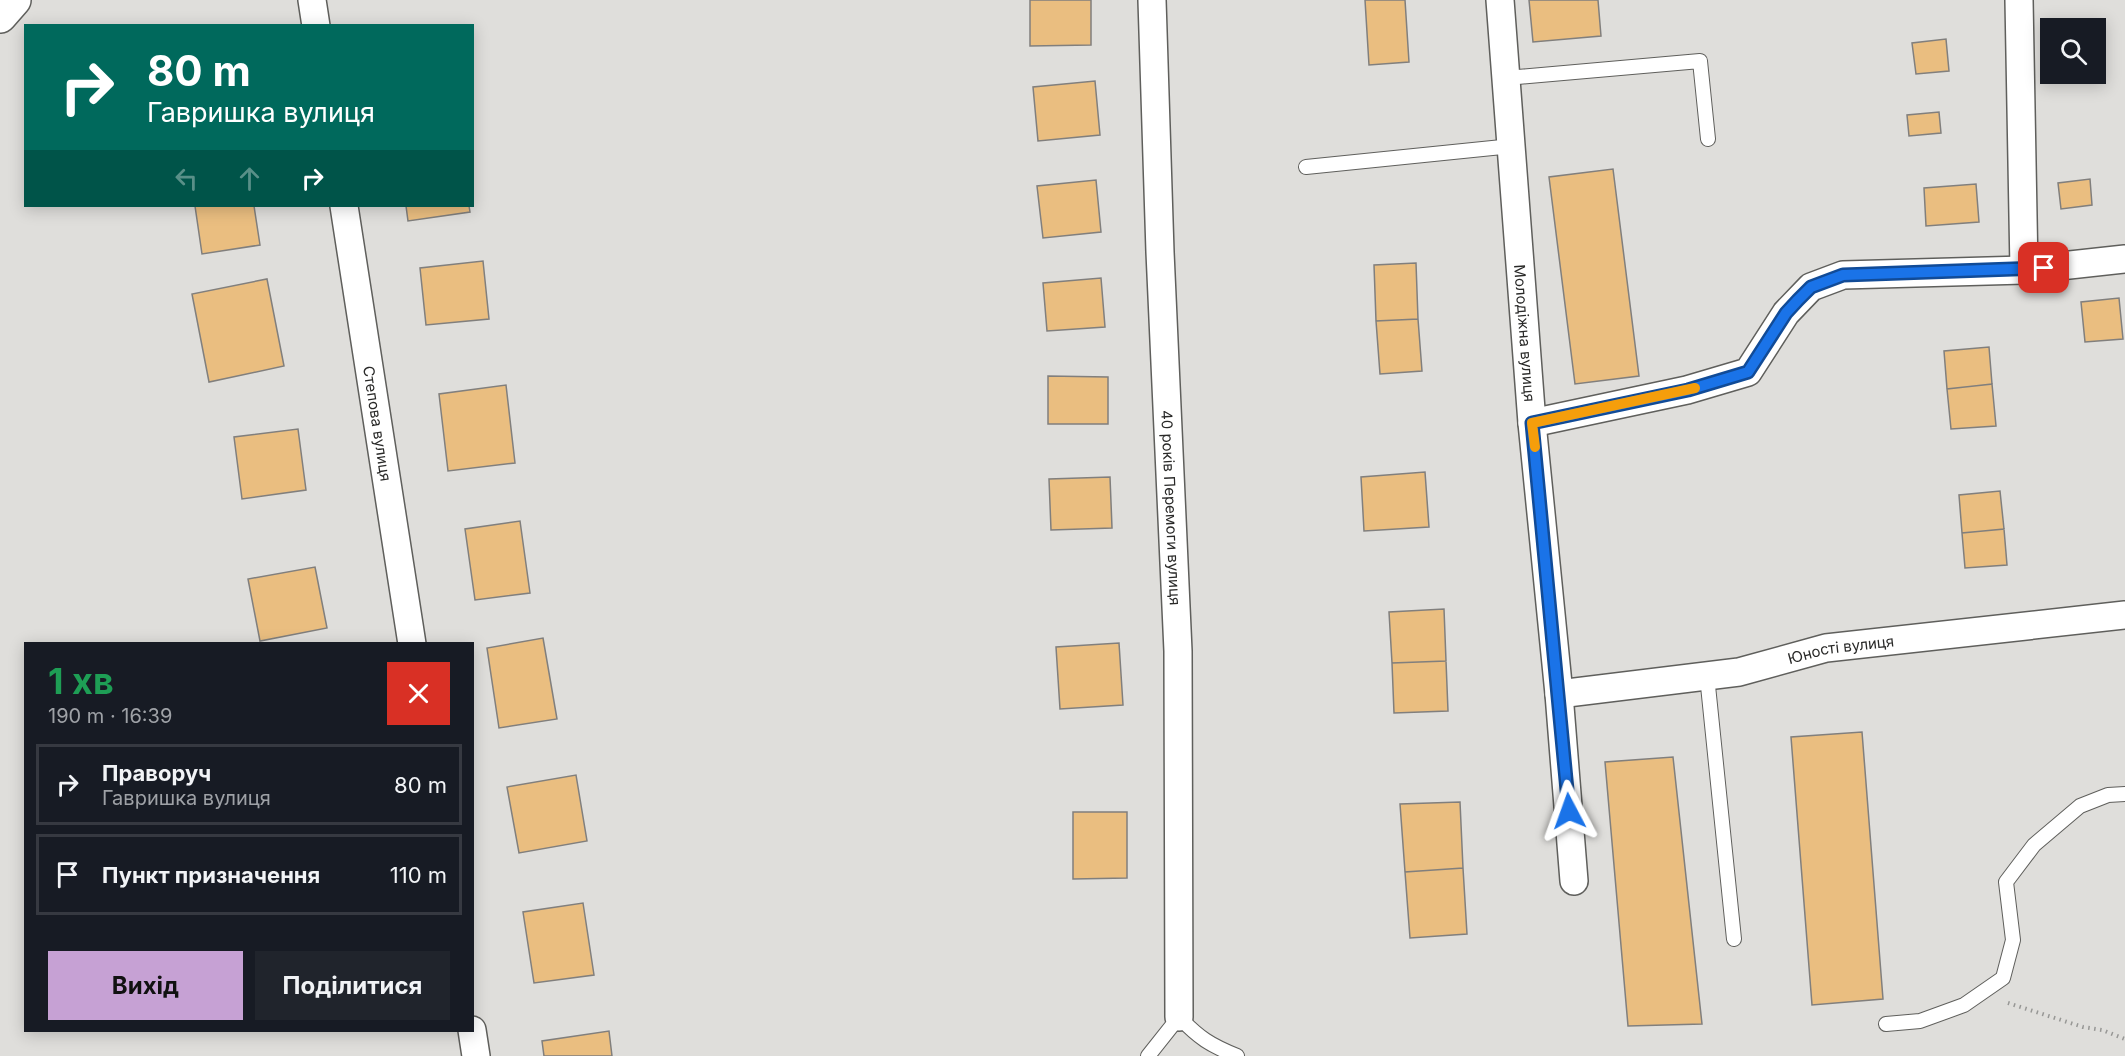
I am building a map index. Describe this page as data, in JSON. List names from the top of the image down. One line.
{"streets":{"street":["Молодіжна вулиця","Степова вулиця","40 років Перемоги вулиця","Юності вулиця"]},"crossings":[["Молодіжна вулиця","Юності вулиця"]],"page":{"turn":["80 m","Гавришка вулиця"],"heading":["1 хв","190 m · 16:39"],"list":[{"name":"Праворуч","note":"Гавришка вулиця","value":"80 m"},{"name":"Пункт призначення","value":"110 m"}],"buttons":["Вихід","Поділитися"]}}
